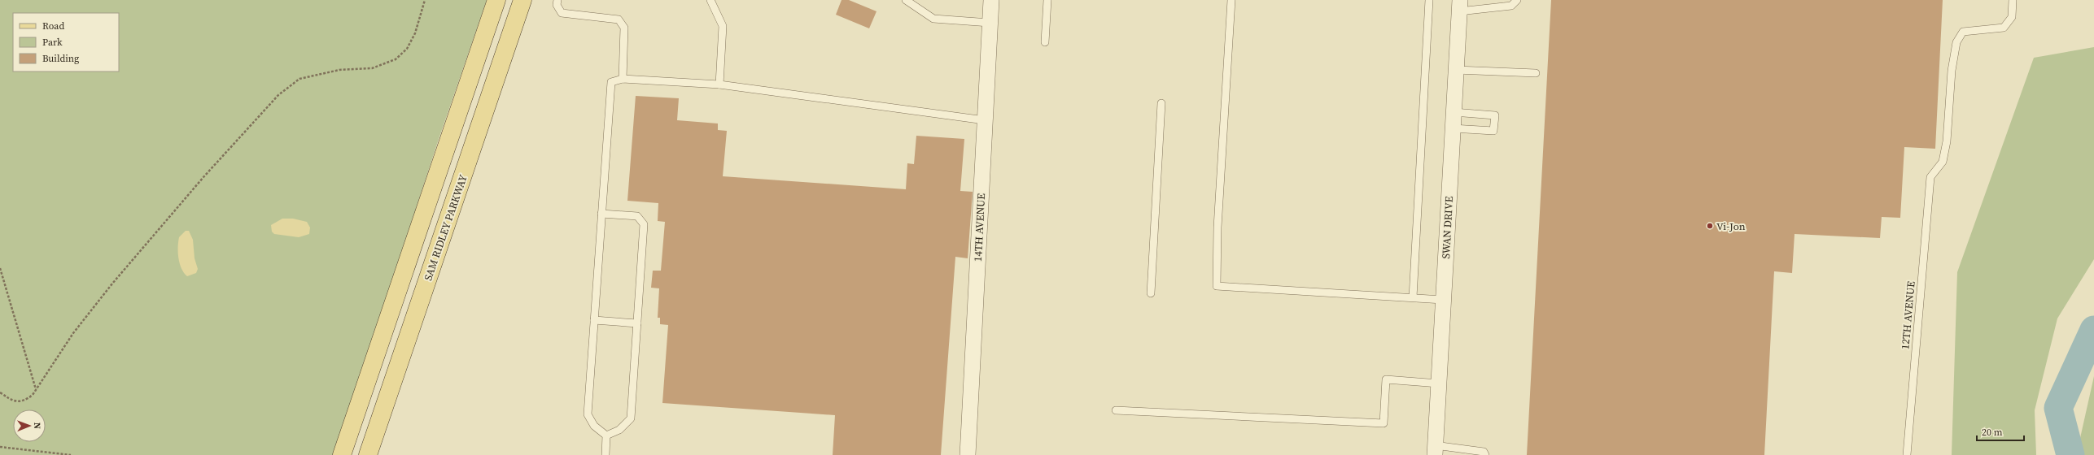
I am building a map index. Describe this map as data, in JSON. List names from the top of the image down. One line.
{"streets":{"main road":["SAM RIDLEY PARKWAY"],"street":["14TH AVENUE","SWAN DRIVE"],"lane":["12TH AVENUE"]},"places":["Vi-Jon"],"legend":["Road","Park","Building"],"scale_bar":"20 m","north":"right"}
